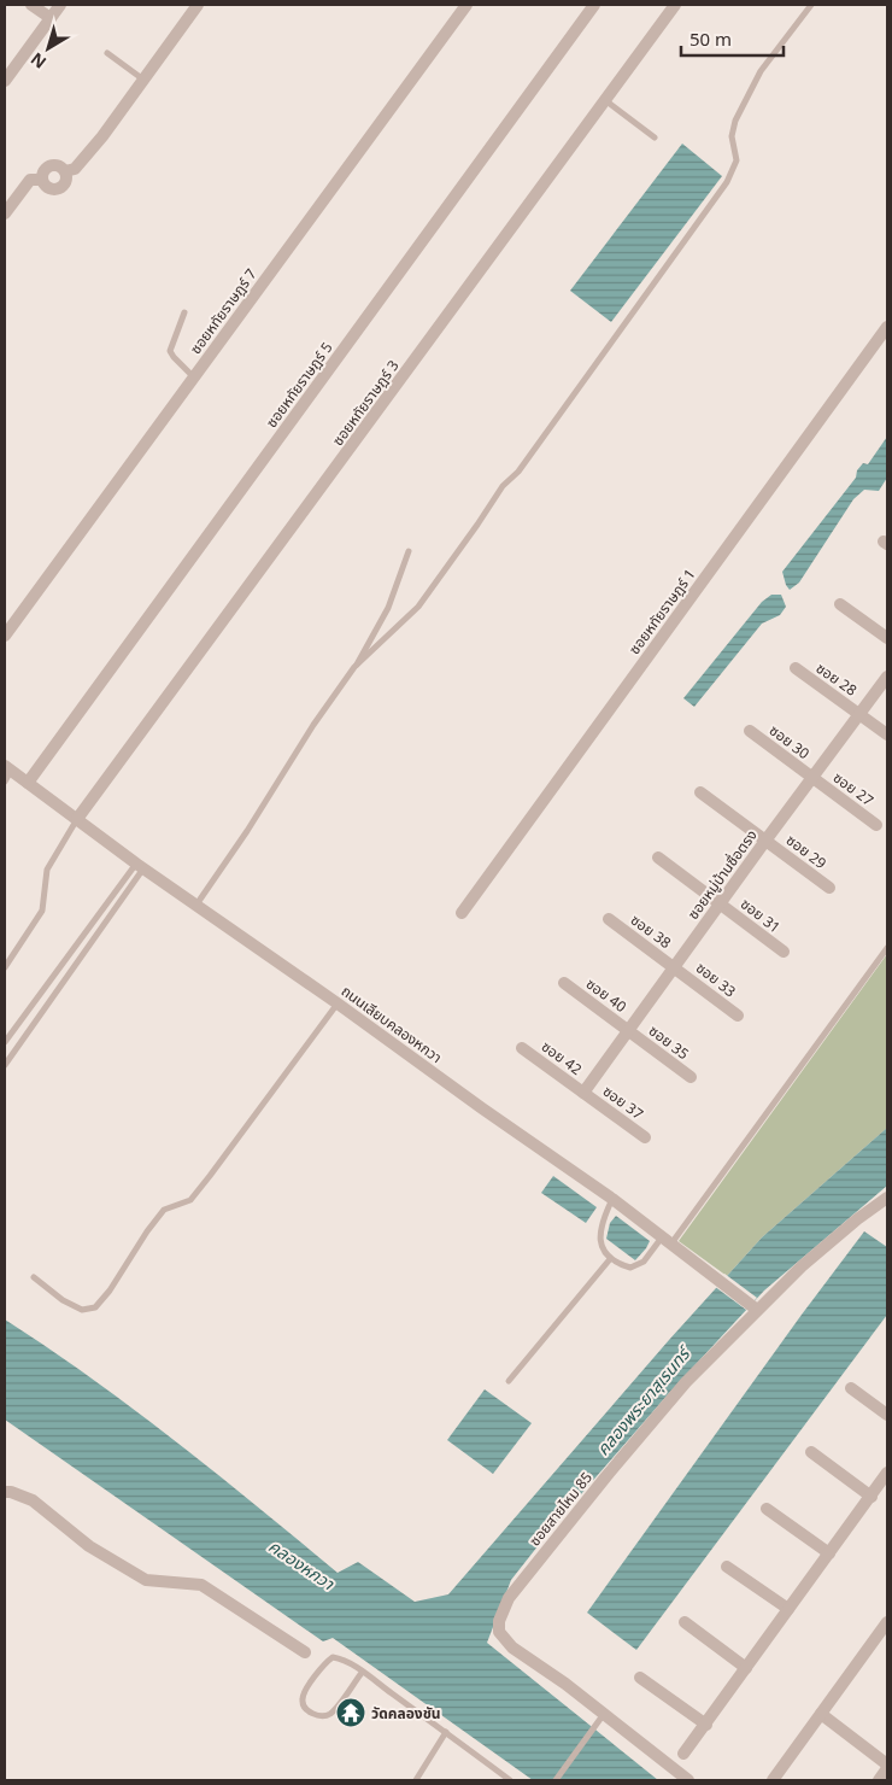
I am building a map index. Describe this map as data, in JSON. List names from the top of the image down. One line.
{"streets":{"street":["ซอยหทัยราษฎร์ 7","ซอยหทัยราษฎร์ 5","ซอยหทัยราษฎร์ 3","ซอยหทัยราษฎร์ 1","ซอย 28","ซอย 30","ซอย 27","ซอย 29","ซอยหมู่บ้านซื่อตรง","ซอย 31","ซอย 38","ซอย 33","ซอย 40","ถนนเลียบคลองหกวา","ซอย 35","ซอย 42","ซอย 37","ซอยสายไหม 85"]},"crossings":[["ซอยหทัยราษฎร์ 5","ถนนเลียบคลองหกวา"],["ซอยหทัยราษฎร์ 3","ถนนเลียบคลองหกวา"],["ซอย 28","ซอยหมู่บ้านซื่อตรง"],["ซอย 30","ซอย 27"],["ซอย 30","ซอยหมู่บ้านซื่อตรง"],["ซอย 27","ซอยหมู่บ้านซื่อตรง"],["ซอย 29","ซอยหมู่บ้านซื่อตรง"],["ซอยหมู่บ้านซื่อตรง","ซอย 31"],["ซอยหมู่บ้านซื่อตรง","ซอย 38"],["ซอยหมู่บ้านซื่อตรง","ซอย 33"],["ซอยหมู่บ้านซื่อตรง","ซอย 40"],["ซอยหมู่บ้านซื่อตรง","ซอย 35"],["ซอยหมู่บ้านซื่อตรง","ซอย 42"],["ซอยหมู่บ้านซื่อตรง","ซอย 37"],["ซอย 38","ซอย 33"],["ซอย 40","ซอย 35"],["ถนนเลียบคลองหกวา","ซอยสายไหม 85"],["ซอย 42","ซอย 37"]],"water":["คลองพระยาสุเรนทร์","คลองหกวา"],"places":{"temple":["วัดคลองชัน"]},"scale_bar":"50 m","north":"bottom left"}
